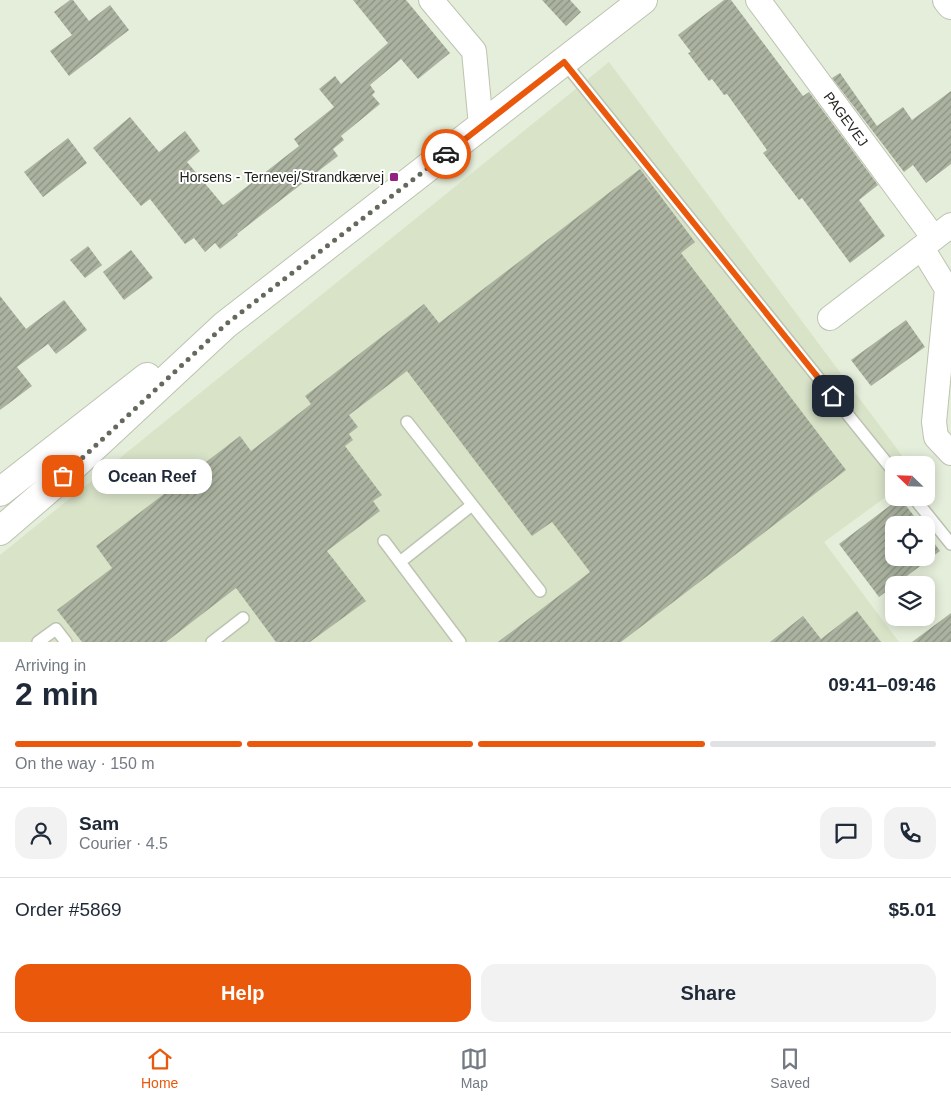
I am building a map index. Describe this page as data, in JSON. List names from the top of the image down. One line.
{"streets":{"street":["PAGEVEJ"]},"places":{"transit":["Horsens - Ternevej/Strandkærvej"],"other":["Ocean Reef"]},"north":"top left","page":{"bubble":"Ocean Reef","heading":["2 min","Arriving in","09:41–09:46"],"panel":["Sam","Courier · 4.5","Order #5869","$5.01"],"bar":"On the way · 150 m","buttons":["Help","Share"],"tabs":["Home","Map","Saved"]}}
